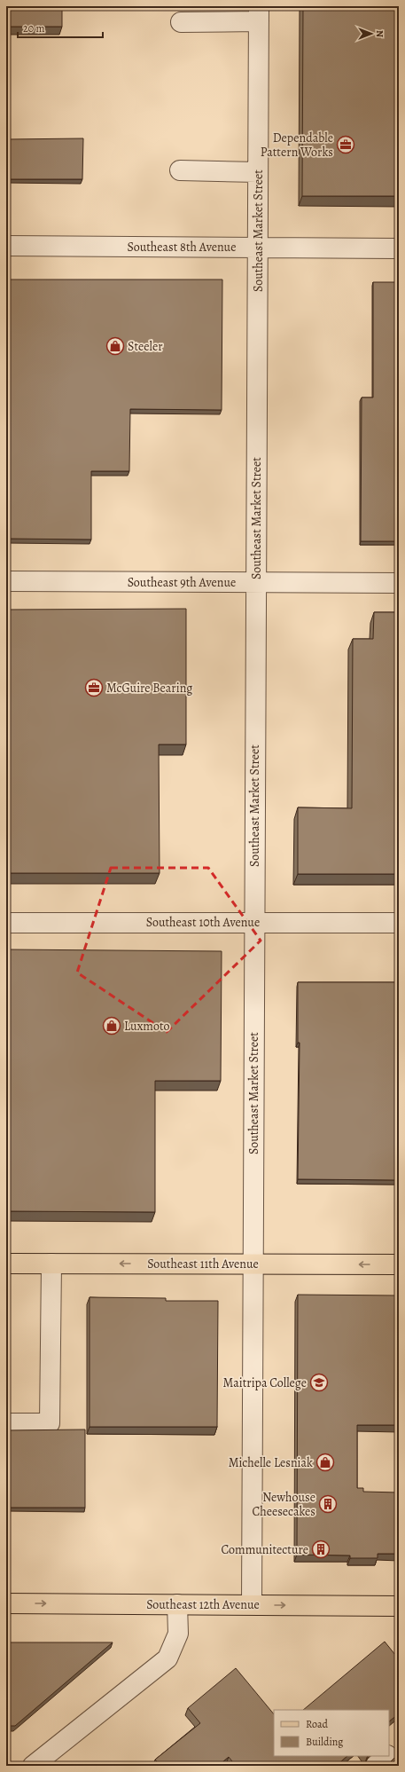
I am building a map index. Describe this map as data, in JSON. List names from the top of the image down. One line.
{"streets":{"main road":["Southeast 11th Avenue","Southeast 12th Avenue"],"street":["Southeast Market Street","Southeast 8th Avenue","Southeast 9th Avenue","Southeast 10th Avenue"]},"crossings":[["Southeast Market Street","Southeast 8th Avenue"],["Southeast Market Street","Southeast 9th Avenue"],["Southeast Market Street","Southeast 10th Avenue"],["Southeast Market Street","Southeast 11th Avenue"],["Southeast Market Street","Southeast 12th Avenue"]],"one_way":["Southeast 11th Avenue","Southeast 12th Avenue"],"places":{"office":["Dependable Pattern Works","McGuire Bearing"],"shop":["Steeler","Luxmoto","Michelle Lesniak"],"school or university":["Maitripa College"],"building":["Newhouse Cheesecakes","Communitecture"]},"legend":["Road","Building"],"scale_bar":"20 m","north":"right"}
